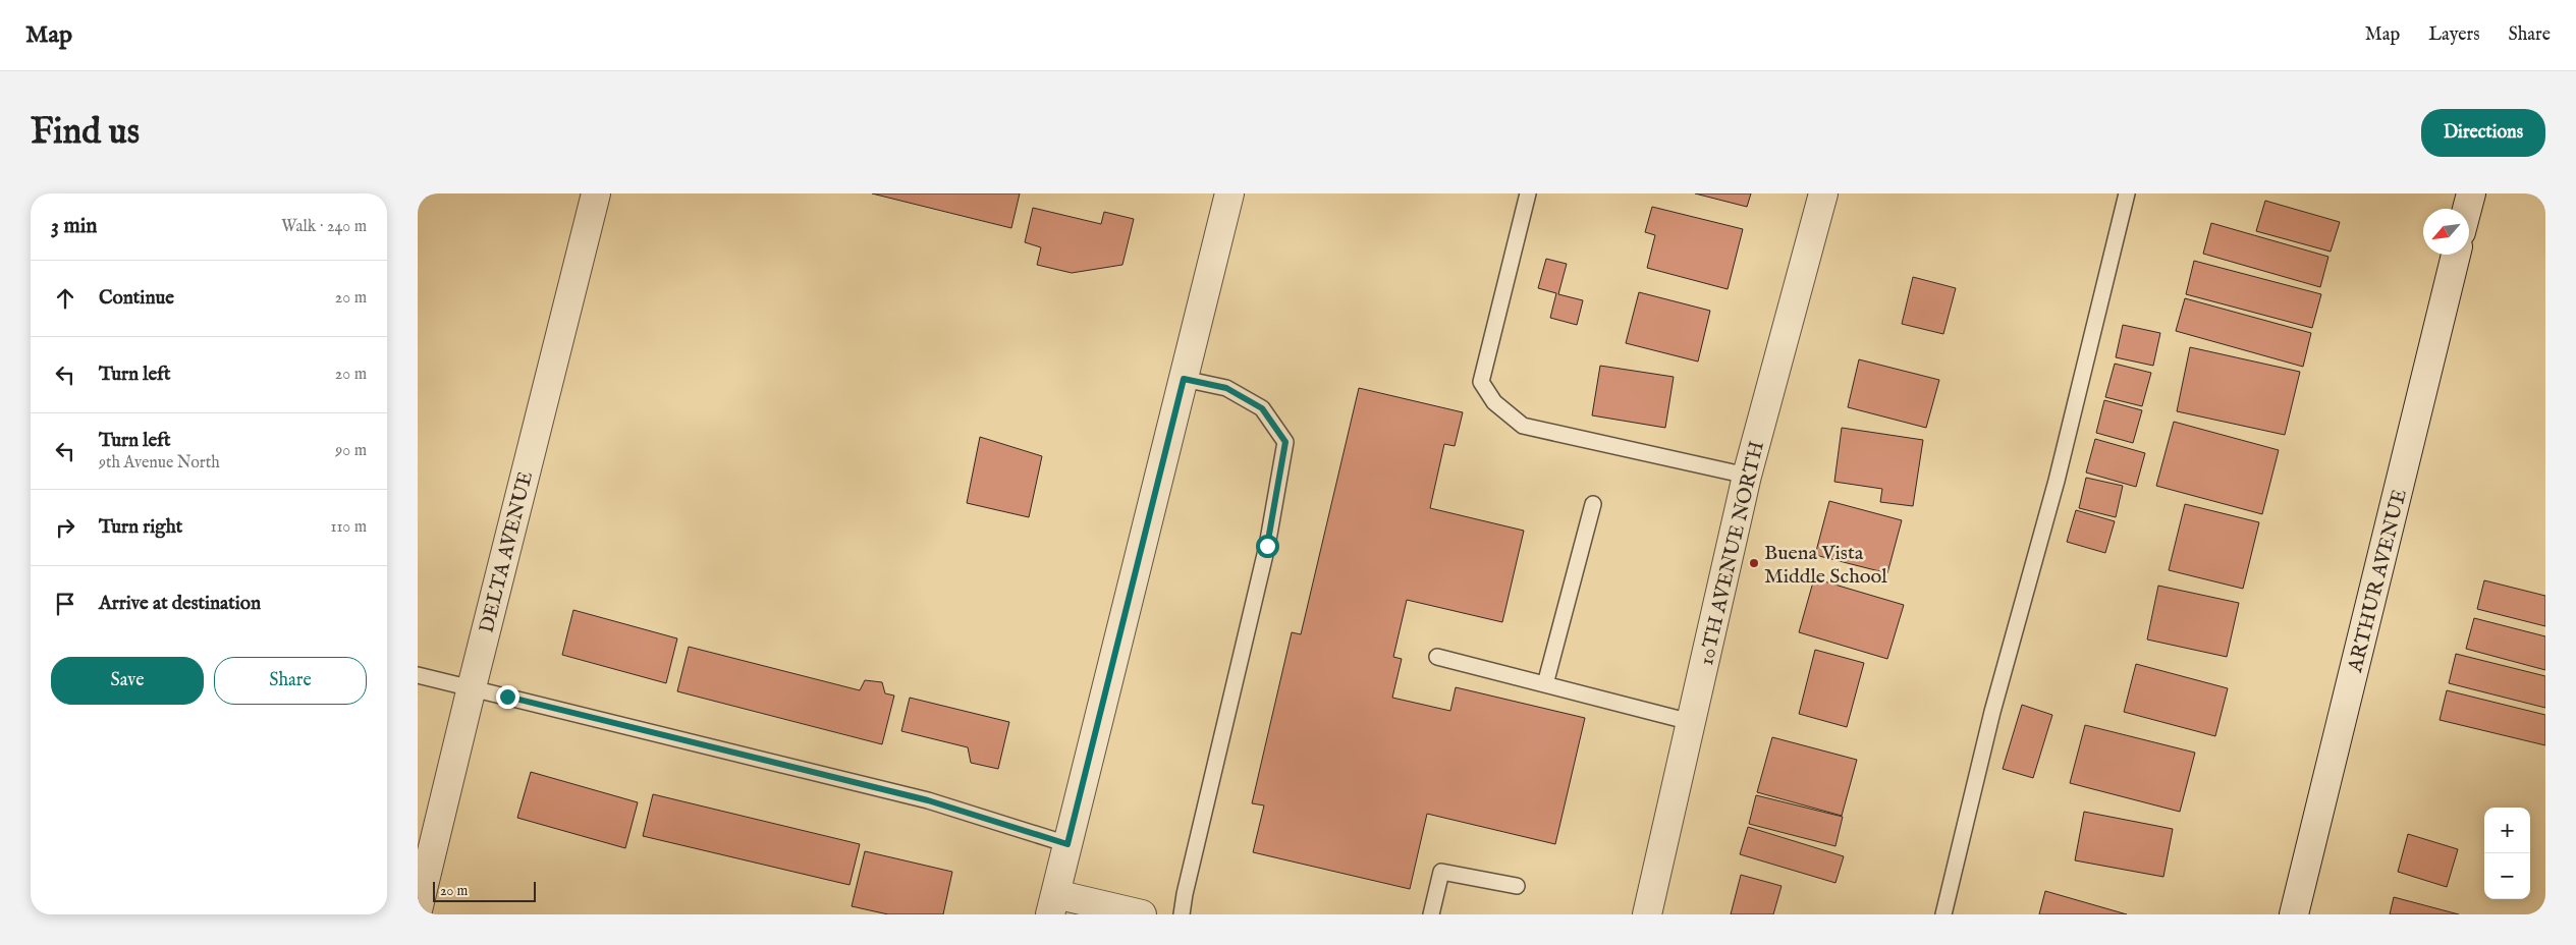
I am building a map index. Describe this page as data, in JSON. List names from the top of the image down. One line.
{"streets":{"street":["DELTA AVENUE","10TH AVENUE NORTH","ARTHUR AVENUE"]},"places":["Buena Vista Middle School"],"scale_bar":"20 m","north":"bottom left","page":{"header":"Map","nav":["Map","Layers","Share"],"buttons":["Directions",["Save","Share"]],"title":"Find us","heading":["3 min","Walk · 240 m"],"list":[["Continue","20 m"],["Turn left","20 m"],["Turn left","9th Avenue North","90 m"],["Turn right","110 m"],"Arrive at destination"],"map_buttons":["+","−"],"scale":"20 m"}}
